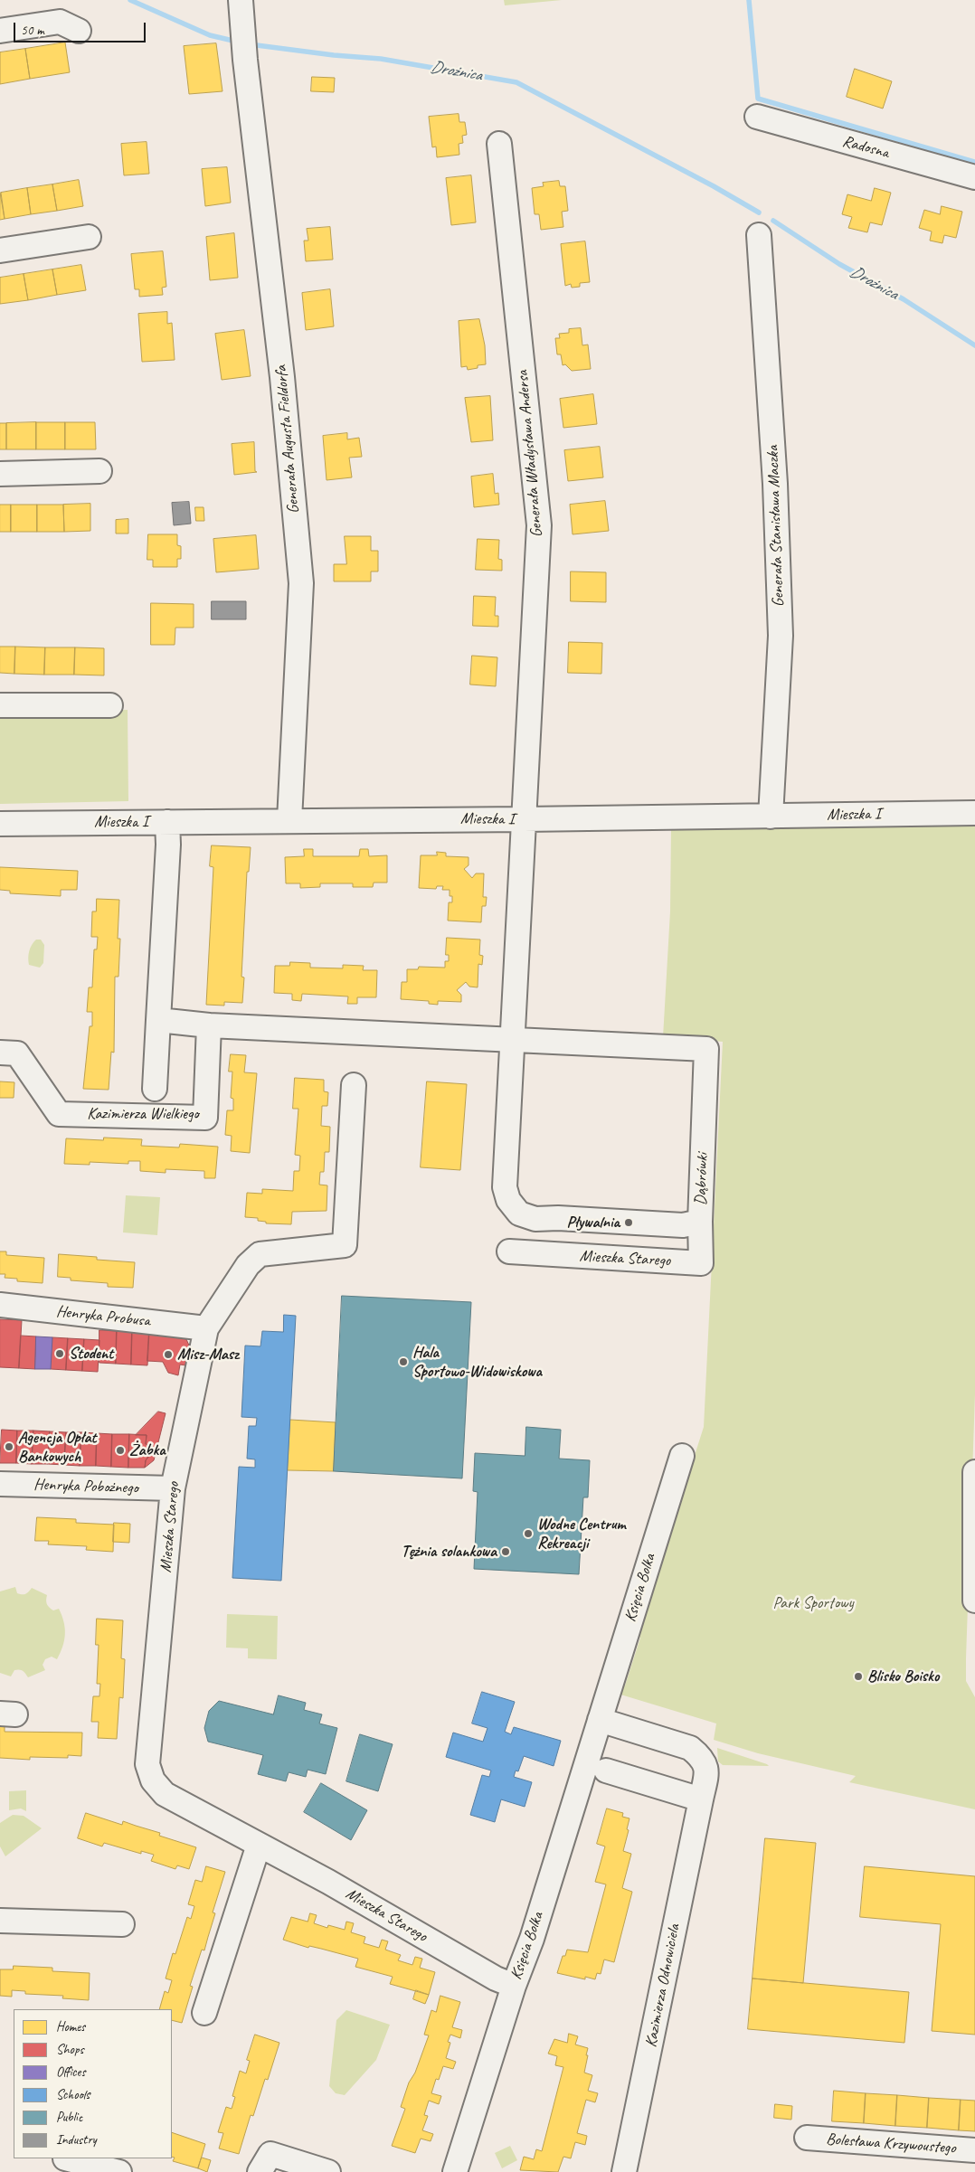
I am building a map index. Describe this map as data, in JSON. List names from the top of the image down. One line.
{"streets":{"street":["Radosna","Generała Augusta Fieldorfa","Generała Władysława Andersa","Generała Stanisława Maczka","Mieszka I","Kazimierza Wielkiego","Dąbrówki","Mieszka Starego","Henryka Probusa","Henryka Pobożnego","Księcia Bolka","Kazimierza Odnowiciela","Bolesława Krzywoustego"]},"crossings":[["Generała Augusta Fieldorfa","Mieszka I"],["Generała Władysława Andersa","Mieszka I"],["Generała Władysława Andersa","Dąbrówki"],["Generała Stanisława Maczka","Mieszka I"],["Mieszka I","Kazimierza Wielkiego"],["Mieszka I","Dąbrówki"],["Dąbrówki","Mieszka Starego"],["Mieszka Starego","Henryka Probusa"],["Mieszka Starego","Henryka Pobożnego"],["Mieszka Starego","Księcia Bolka"]],"water":["Drożnica"],"parks":["Park Sportowy"],"places":["Pływalnia","Stodent","Misz-Masz","Hala Sportowo-Widowiskowa","Agencja Opłat Bankowych","Żabka","Wodne Centrum Rekreacji","Tężnia solankowa","Blisko Boisko"],"legend":["Homes","Shops","Offices","Schools","Public","Industry"],"scale_bar":"50 m"}
